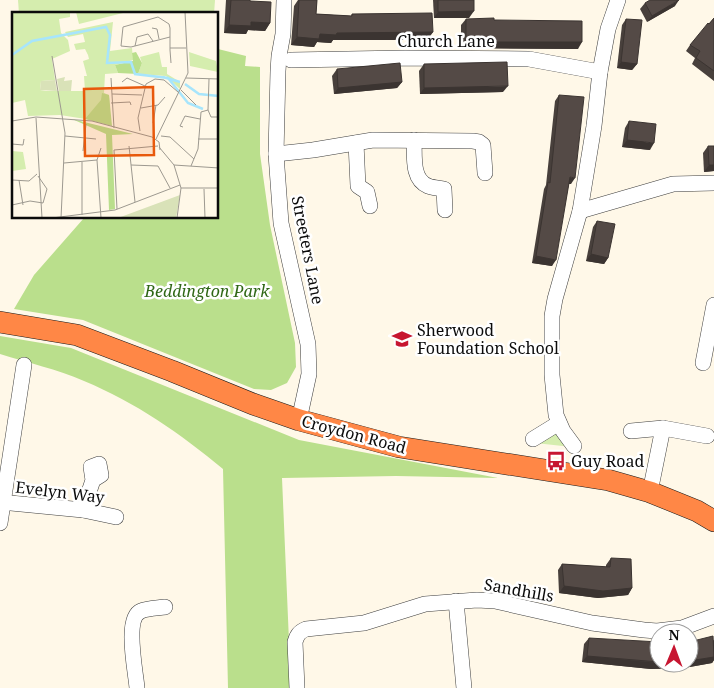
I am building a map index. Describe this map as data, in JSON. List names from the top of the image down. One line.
{"streets":{"highway":["Croydon Road"],"street":["Church Lane","Streeters Lane","Evelyn Way","Sandhills"]},"crossings":[["Church Lane","Streeters Lane"],["Streeters Lane","Croydon Road"]],"parks":["Beddington Park"],"places":{"school or university":["Sherwood Foundation School"],"bus stop":["Guy Road"]},"north":"top"}
